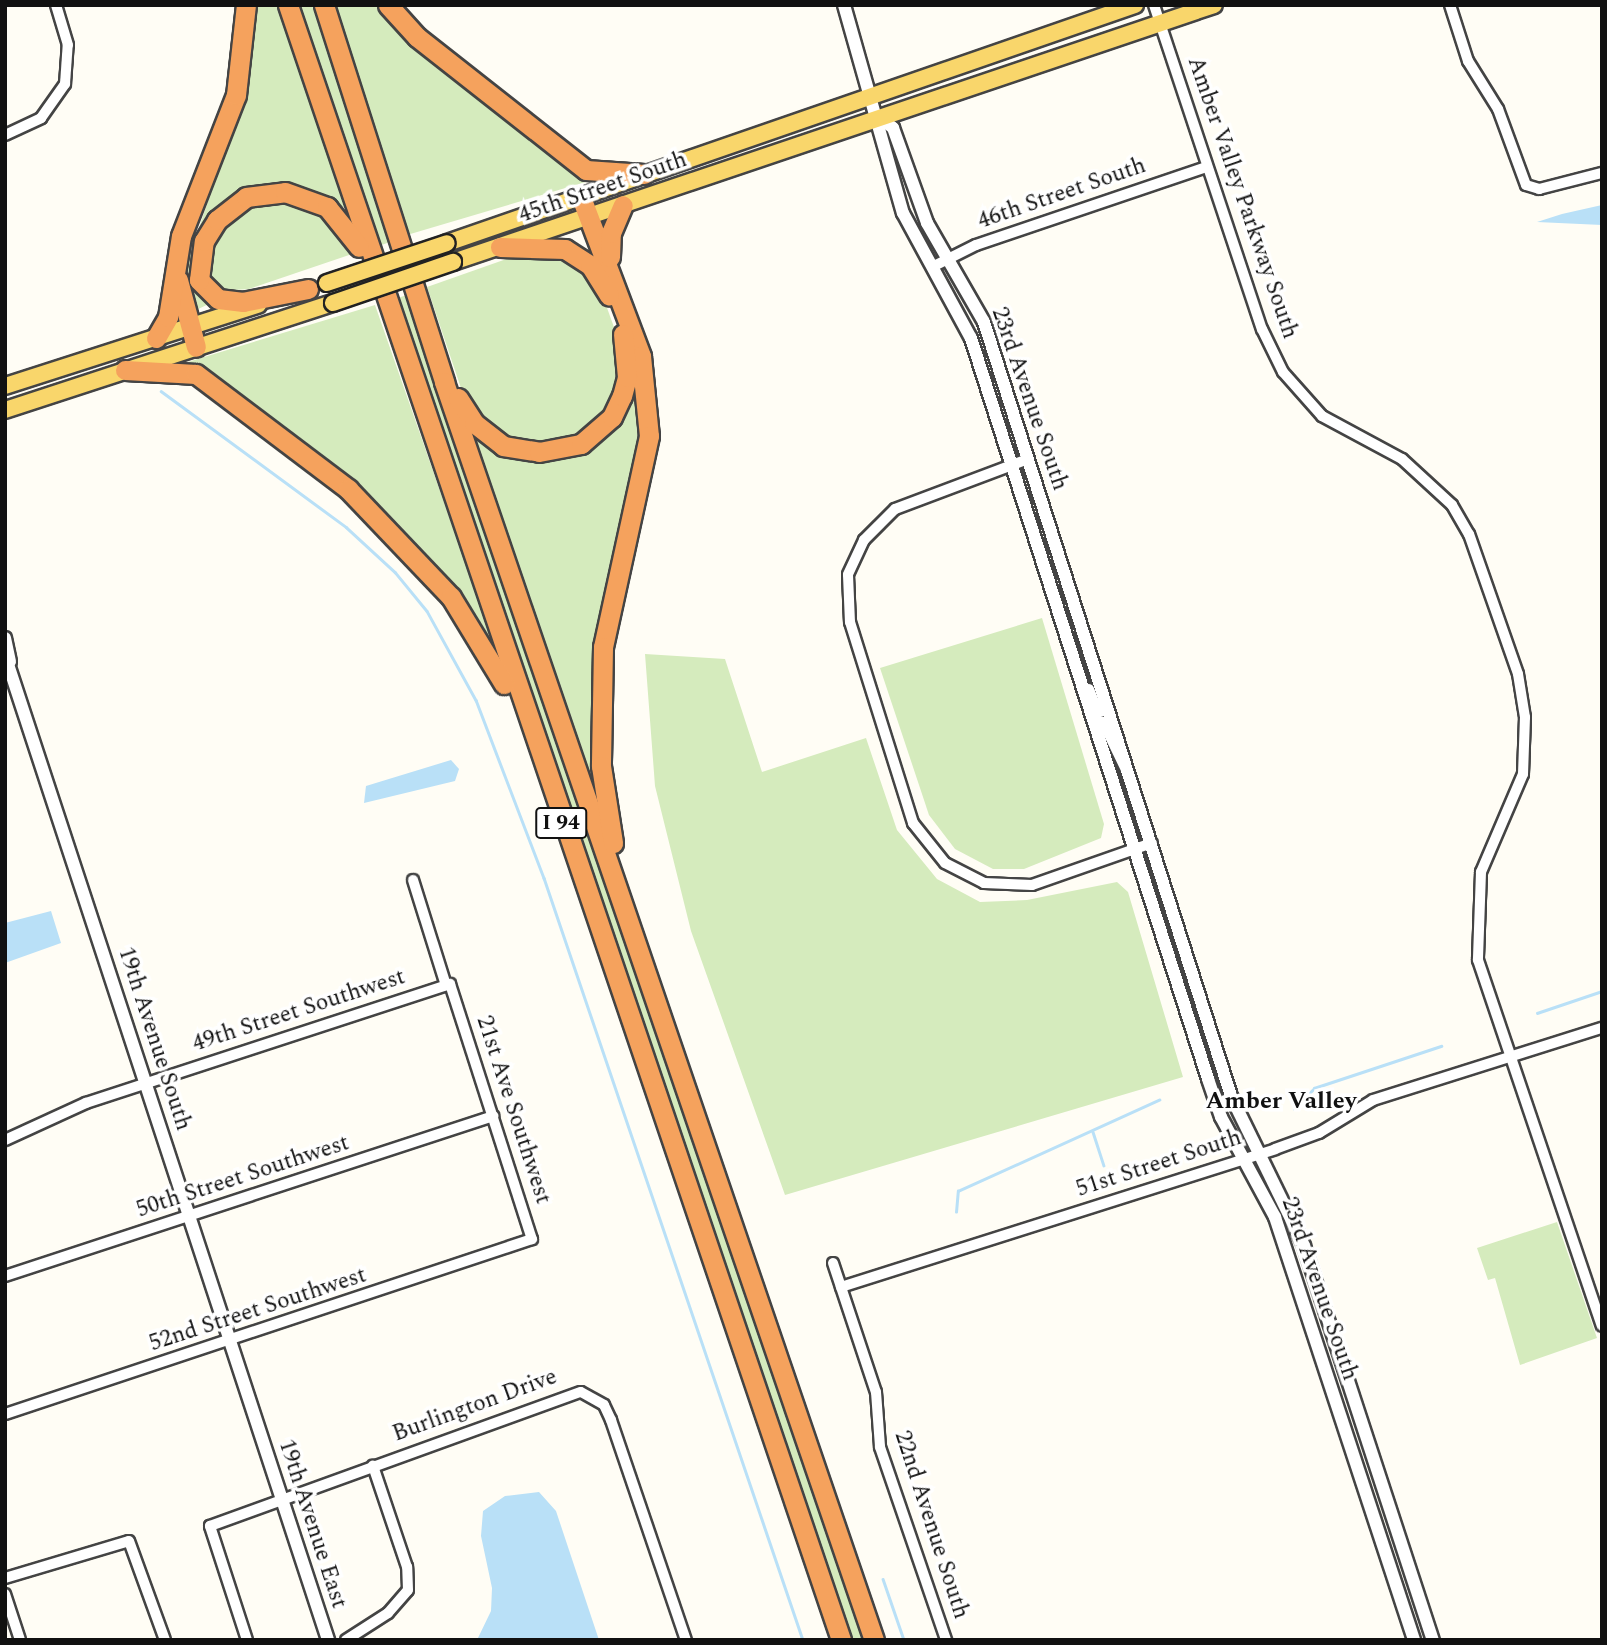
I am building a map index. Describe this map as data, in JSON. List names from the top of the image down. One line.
{"streets":{"highway":["I 94"],"main road":["45th Street South"],"street":["46th Street South","Amber Valley Parkway South","23rd Avenue South","49th Street Southwest","19th Avenue South","21st Ave Southwest","51st Street South","50th Street Southwest","52nd Street Southwest","Burlington Drive","19th Avenue East","22nd Avenue South"]},"crossings":[["45th Street South","Amber Valley Parkway South"],["45th Street South","23rd Avenue South"],["46th Street South","Amber Valley Parkway South"],["46th Street South","23rd Avenue South"],["Amber Valley Parkway South","51st Street South"],["23rd Avenue South","51st Street South"],["49th Street Southwest","19th Avenue South"],["49th Street Southwest","21st Ave Southwest"],["19th Avenue South","50th Street Southwest"],["19th Avenue South","52nd Street Southwest"],["19th Avenue South","19th Avenue East"],["21st Ave Southwest","50th Street Southwest"],["21st Ave Southwest","52nd Street Southwest"],["51st Street South","22nd Avenue South"],["Burlington Drive","19th Avenue East"]],"districts":["Amber Valley"]}
